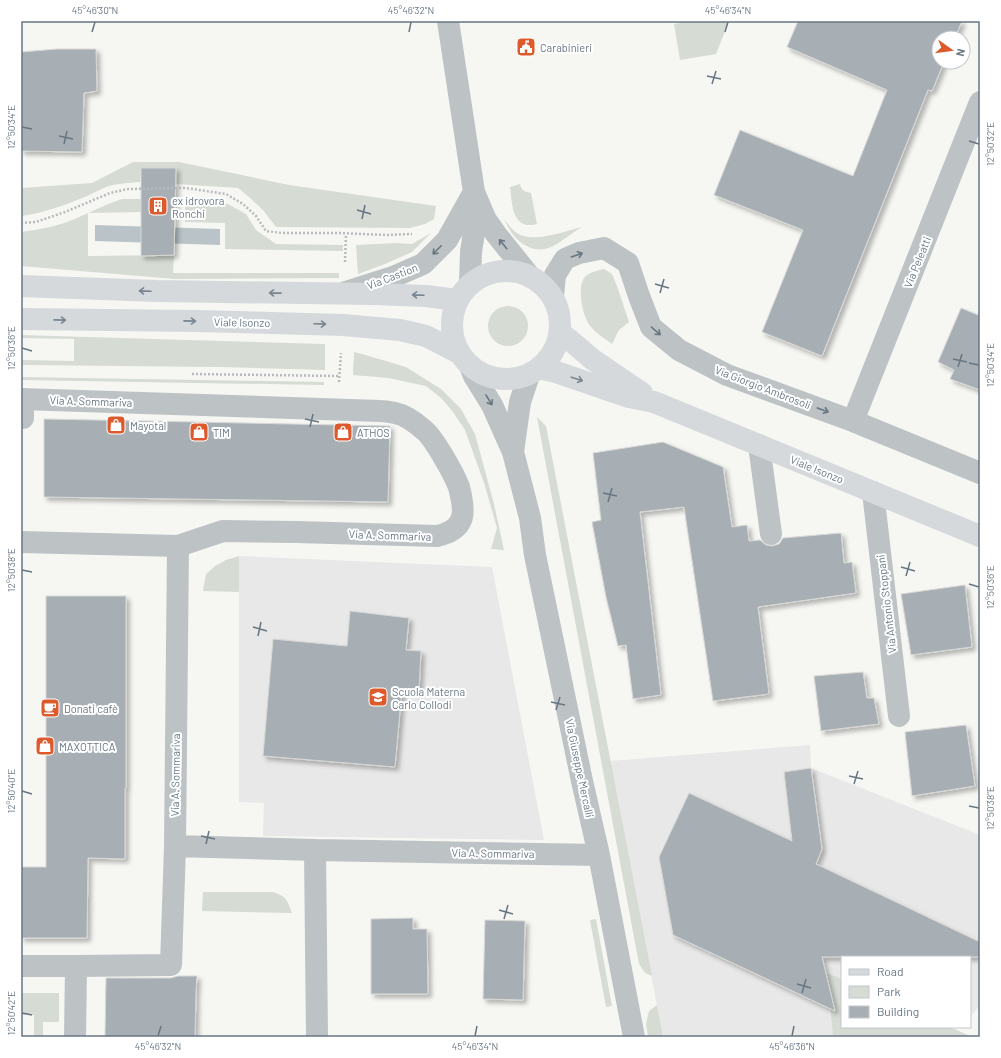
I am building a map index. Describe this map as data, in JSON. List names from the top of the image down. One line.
{"streets":{"main road":["Viale Isonzo"],"street":["Via Peleatti","Via Castion","Via Giorgio Ambrosoli","Via A. Sommariva","Via Antonio Stoppani","Via Giuseppe Mercalli"]},"crossings":[["Via Peleatti","Via Giorgio Ambrosoli"],["Viale Isonzo","Via Giorgio Ambrosoli"],["Viale Isonzo","Via Antonio Stoppani"],["Viale Isonzo","Via Giuseppe Mercalli"],["Via Giorgio Ambrosoli","Via Giuseppe Mercalli"],["Via A. Sommariva","Via Giuseppe Mercalli"]],"one_way":["Via Castion","Via Giorgio Ambrosoli"],"places":{"public building":["Carabinieri"],"building":["ex idrovora Ronchi"],"shop":["Mayotal","TIM","ATHOS","MAXOTTICA"],"school or university":["Scuola Materna Carlo Collodi"],"cafe":["Donati cafè"]},"legend":["Road","Park","Building"],"north":"right","coordinates":["45°46'30\"N","45°46'32\"N","45°46'34\"N","12°50'34\"E","12°50'32\"E","12°50'36\"E","12°50'38\"E","12°50'40\"E","12°50'42\"E","45°46'36\"N"]}
